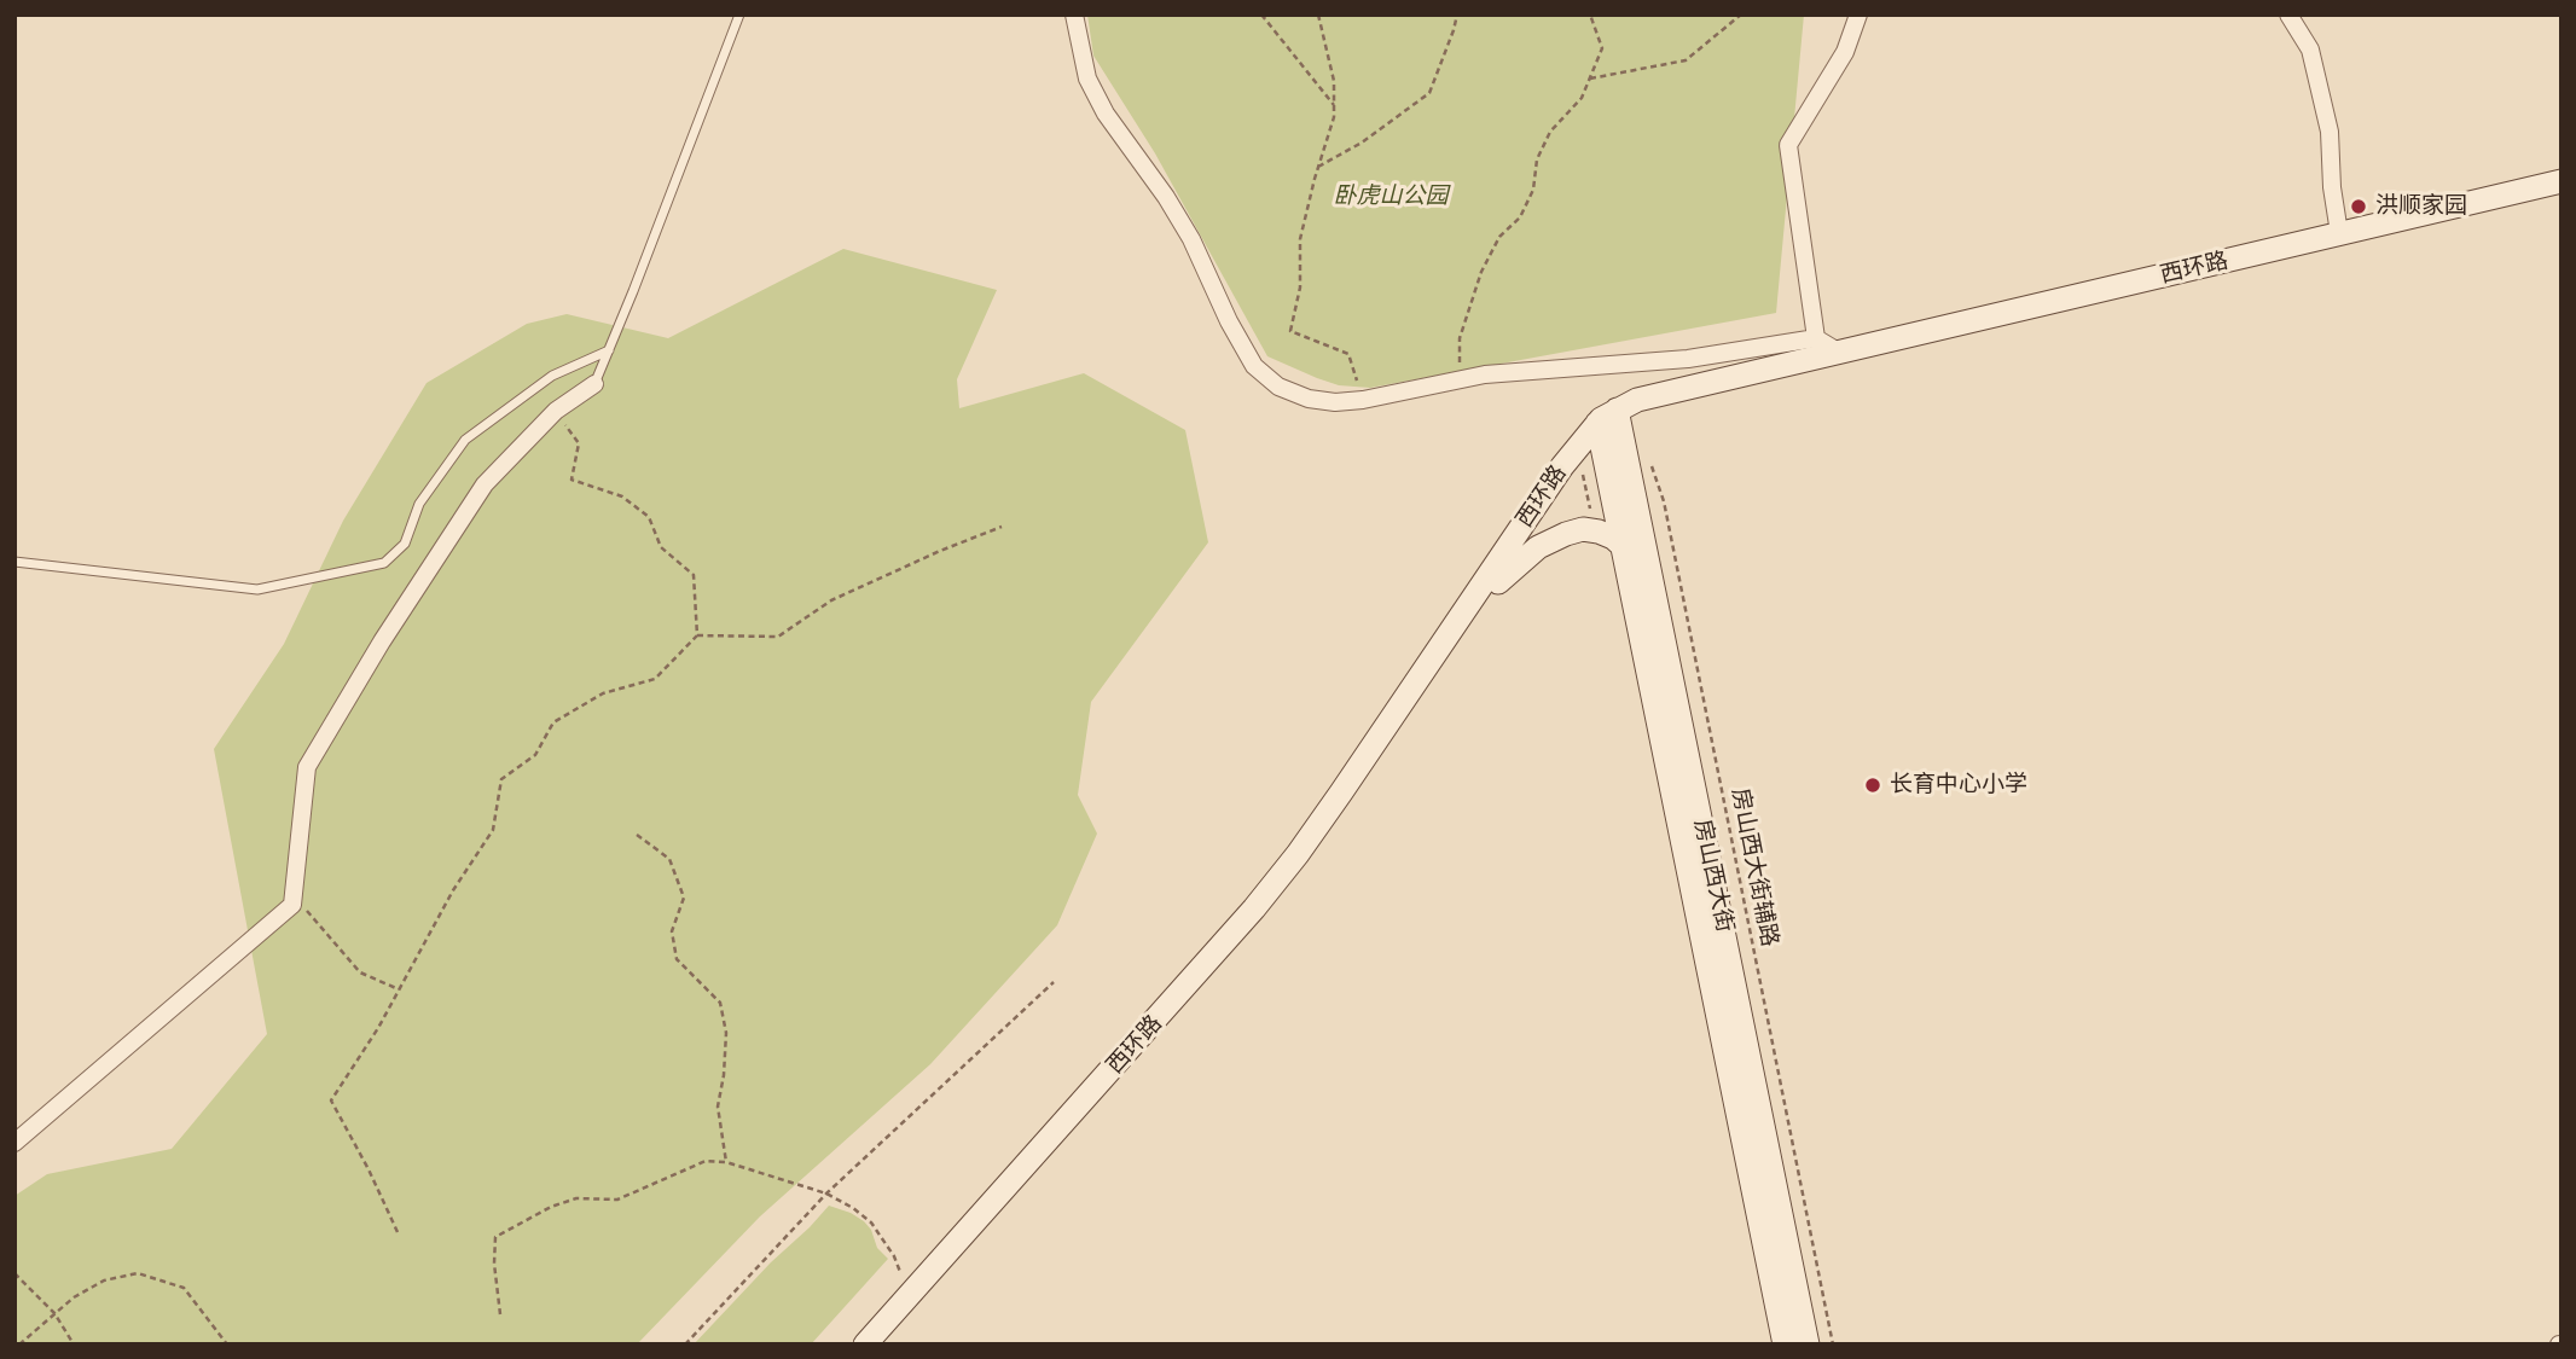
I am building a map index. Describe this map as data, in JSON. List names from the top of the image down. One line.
{"streets":{"main road":["西环路","房山西大街"],"path":["房山西大街辅路"]},"crossings":[["西环路","房山西大街"]],"parks":["卧虎山公园"],"places":["洪顺家园","长育中心小学"]}
